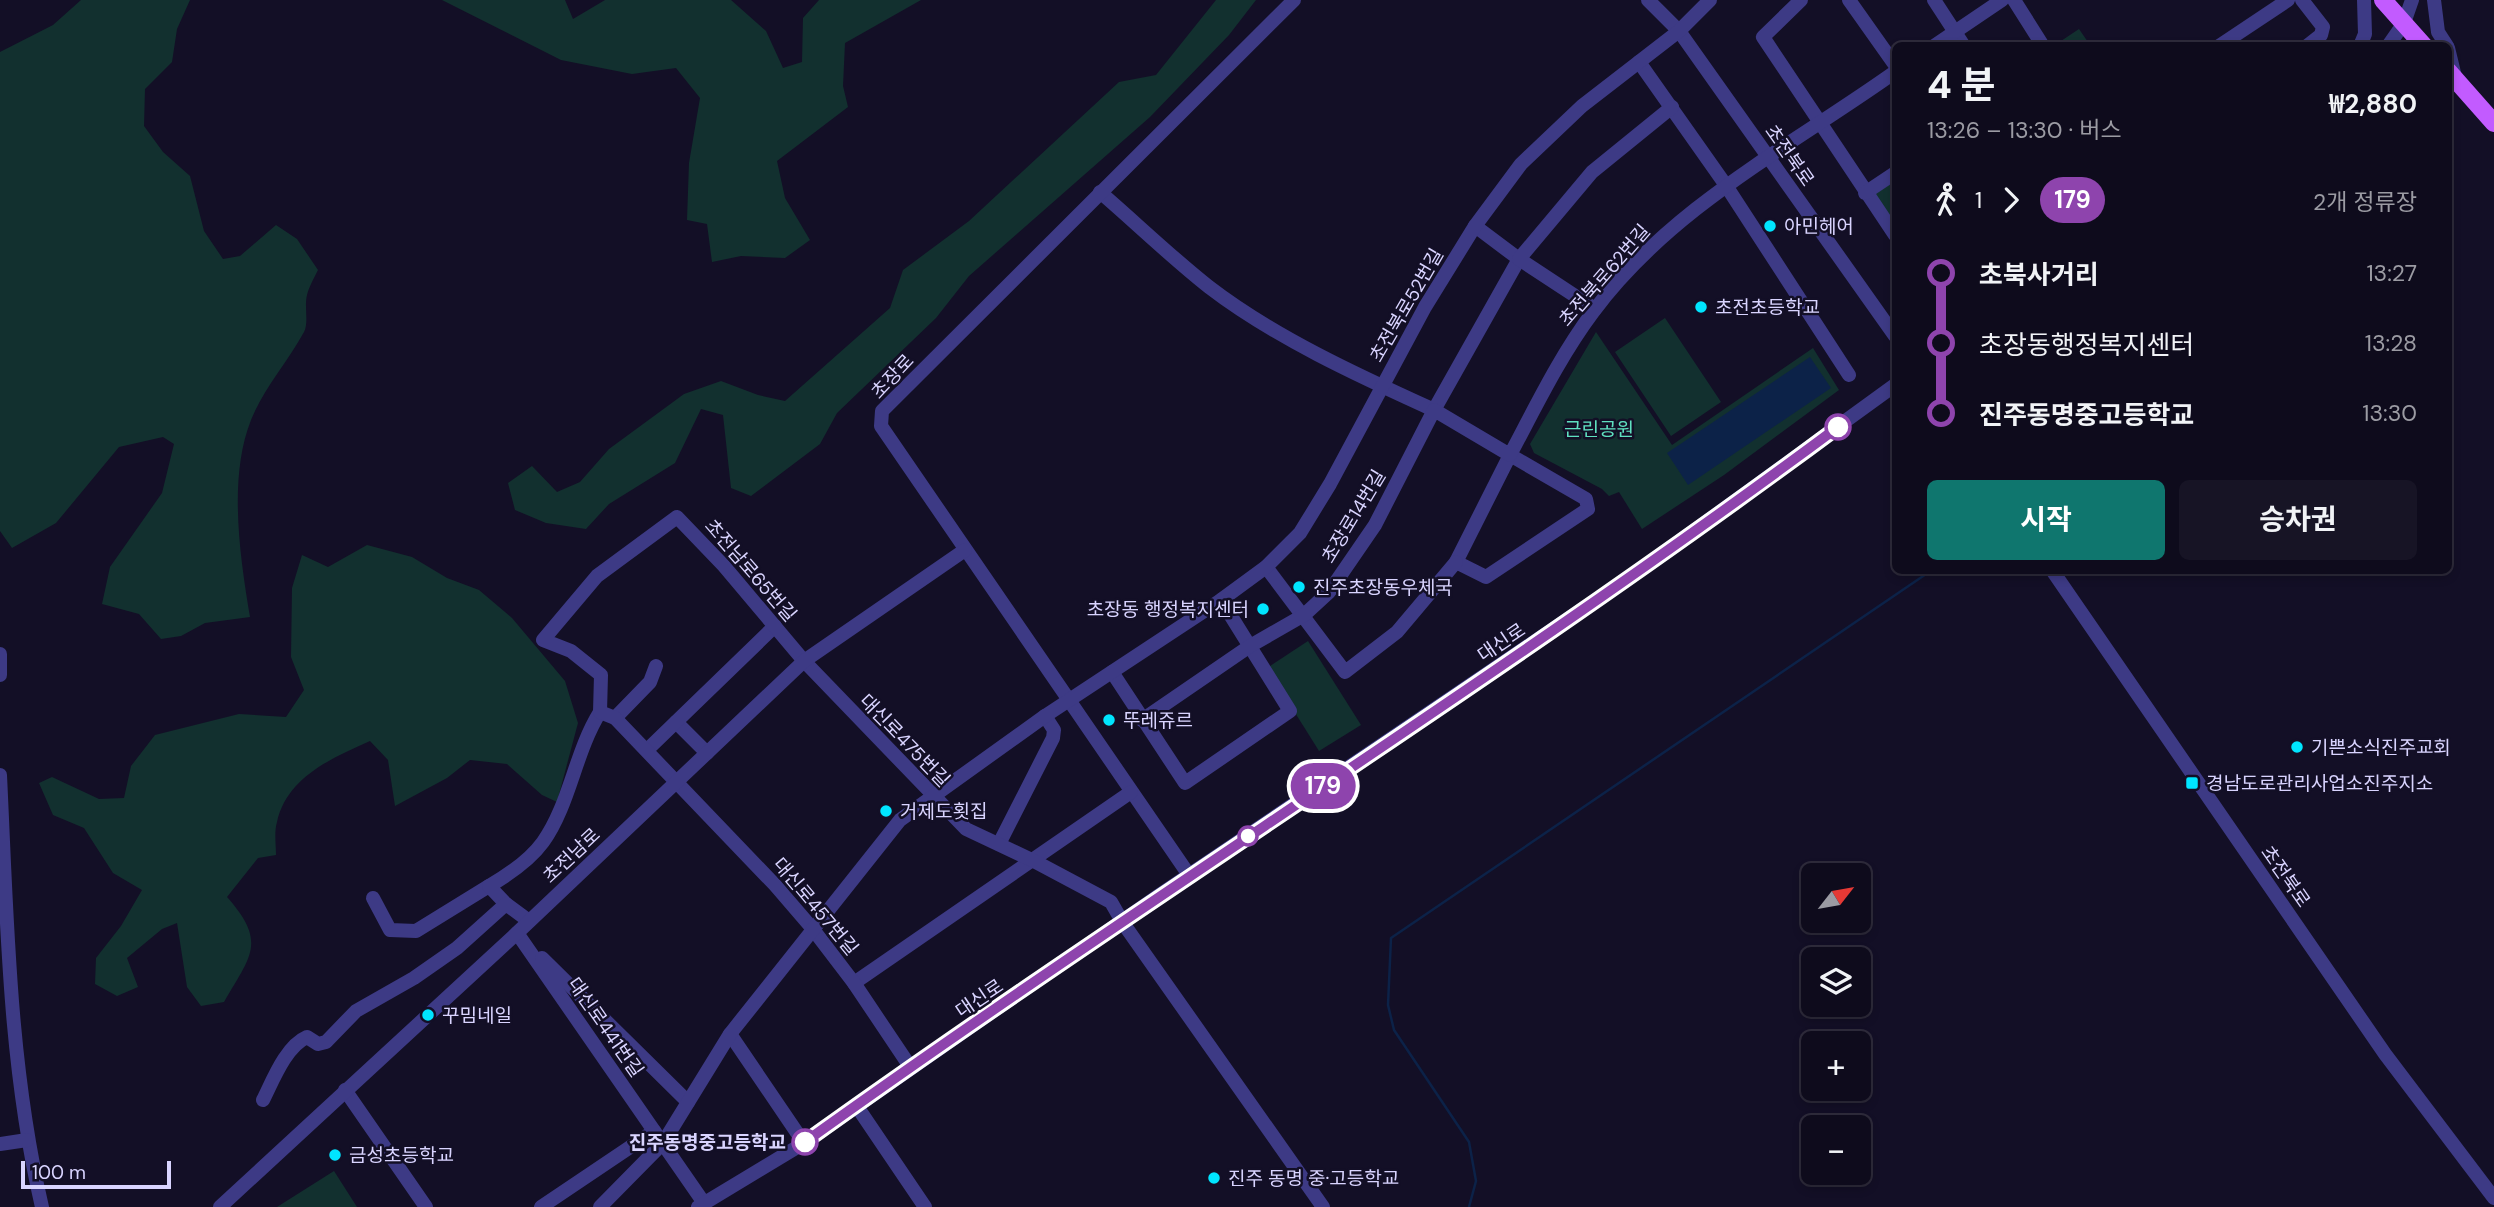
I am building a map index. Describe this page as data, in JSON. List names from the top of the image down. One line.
{"streets":{"street":["초전북로","초전북로62번길","초전북로52번길","초장로","초장로14번길","초전남로65번길","대신로","대신로475번길","초전남로","대신로457번길","대신로441번길"]},"crossings":[["초전북로","초전북로62번길"],["초전북로","초전북로52번길"],["초전북로62번길","초전북로52번길"],["초전북로62번길","초장로14번길"],["초전북로52번길","초장로14번길"],["초장로","초장로14번길"],["초장로","대신로"],["초장로","초전남로"],["초장로14번길","대신로475번길"],["초장로14번길","대신로457번길"],["초장로14번길","대신로441번길"],["초전남로65번길","대신로475번길"],["초전남로65번길","초전남로"],["대신로","대신로475번길"],["대신로","대신로457번길"],["대신로","대신로441번길"],["대신로475번길","초전남로"],["초전남로","대신로457번길"],["초전남로","대신로441번길"]],"parks":["근린공원"],"places":{"other":["아민헤어","초전초등학교","진주초장동우체국","초장동 행정복지센터","뚜레쥬르","기쁜소식진주교회","거제도횟집","꾸밈네일","진주동명중고등학교","금성초등학교","진주 동명 중·고등학교"],"transit":["경남도로관리사업소진주지소"]},"lines":["bus line 179"],"scale_bar":"100 m","north":"top right","page":{"on_map":"179","heading":["4 분","13:26 – 13:30 · 버스","₩2,880"],"legs":["1","179","2개 정류장"],"list":[{"name":"초북사거리","value":"13:27"},{"name":"초장동행정복지센터","value":"13:28"},{"name":"진주동명중고등학교","value":"13:30"}],"buttons":["시작","승차권"],"map_buttons":["+","−"],"scale":"100 m"}}
